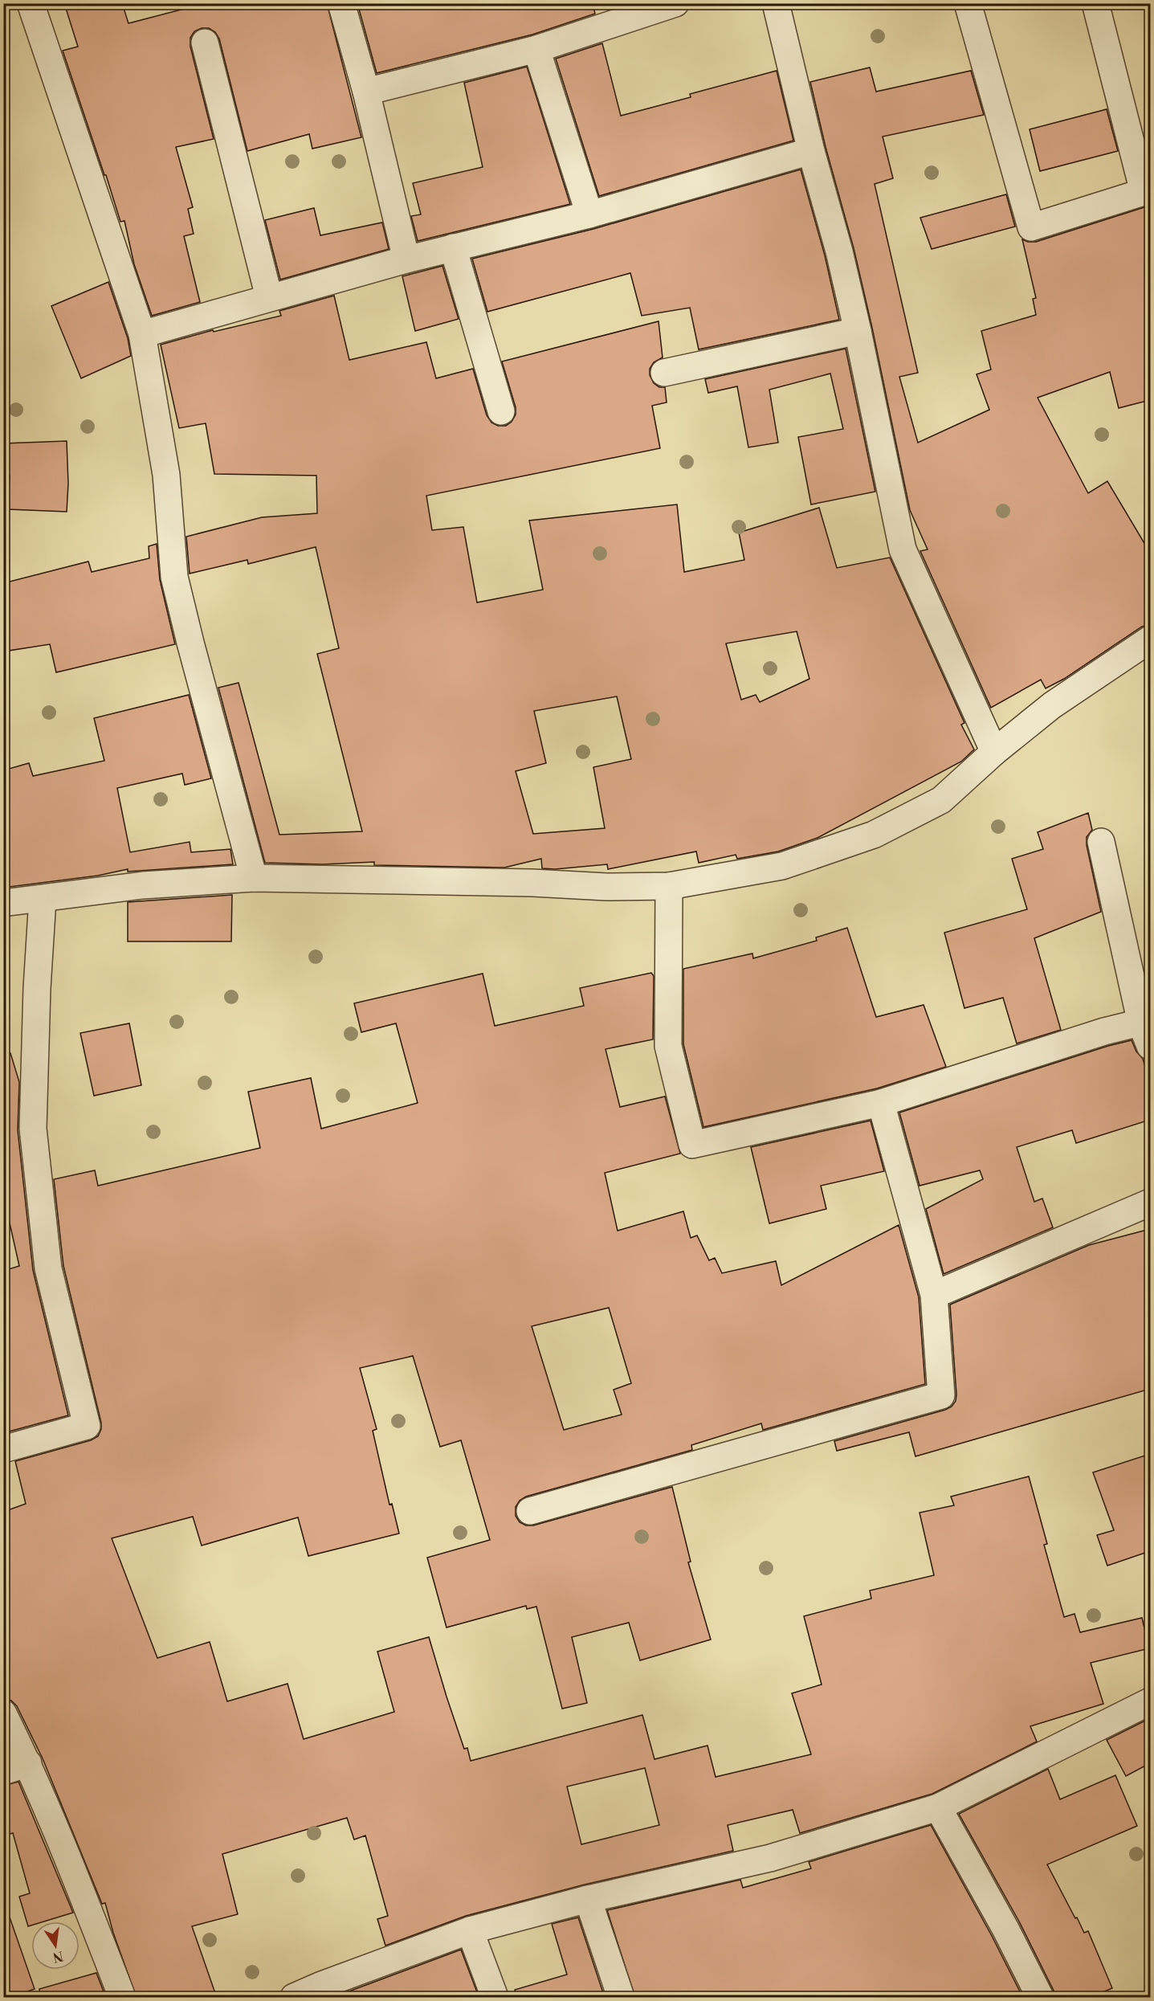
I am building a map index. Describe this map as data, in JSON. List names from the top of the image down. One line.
{"north":"bottom"}
